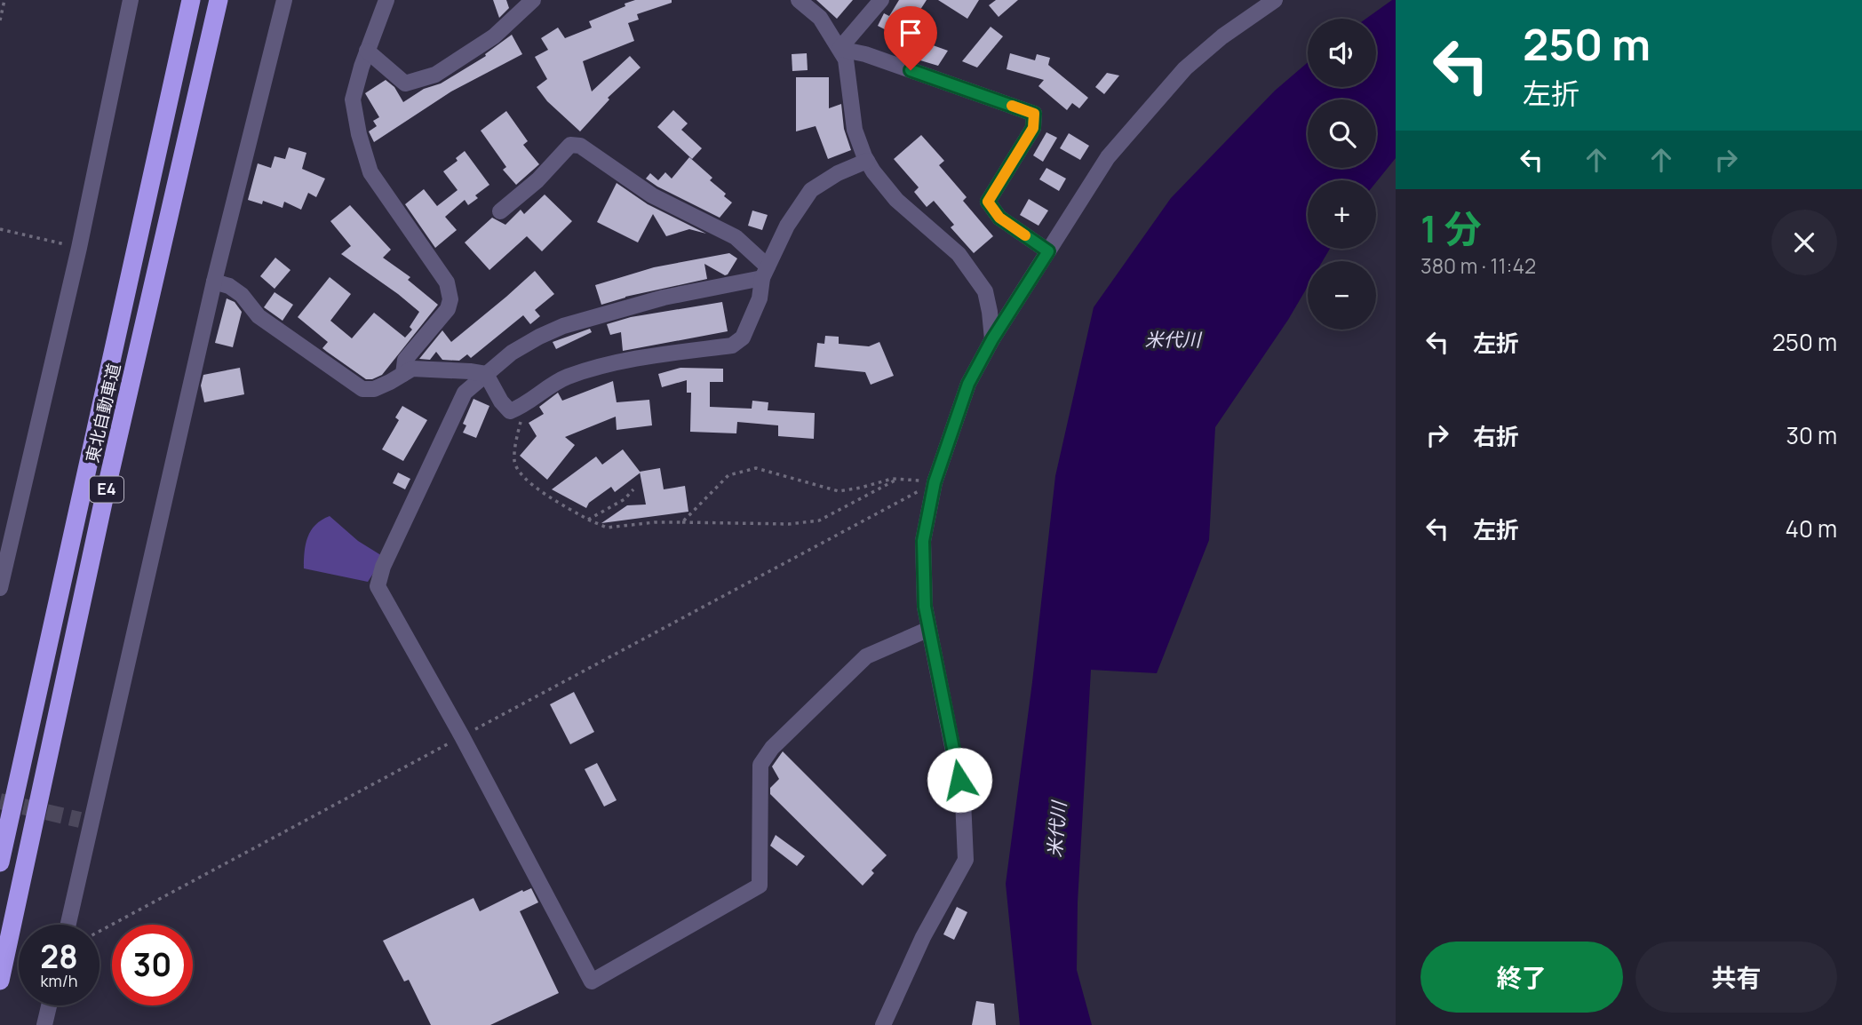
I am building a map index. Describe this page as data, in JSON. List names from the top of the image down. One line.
{"streets":{"highway":["東北自動車道","E4"]},"water":["米代川"],"page":{"turn":["250 m","左折"],"map_buttons":["+","−"],"heading":["1 分","380 m · 11:42"],"list":[{"name":"左折","value":"250 m"},{"name":"右折","value":"30 m"},{"name":"左折","value":"40 m"}],"speed":"28 km/h","limit":"30","buttons":["終了","共有"]}}
